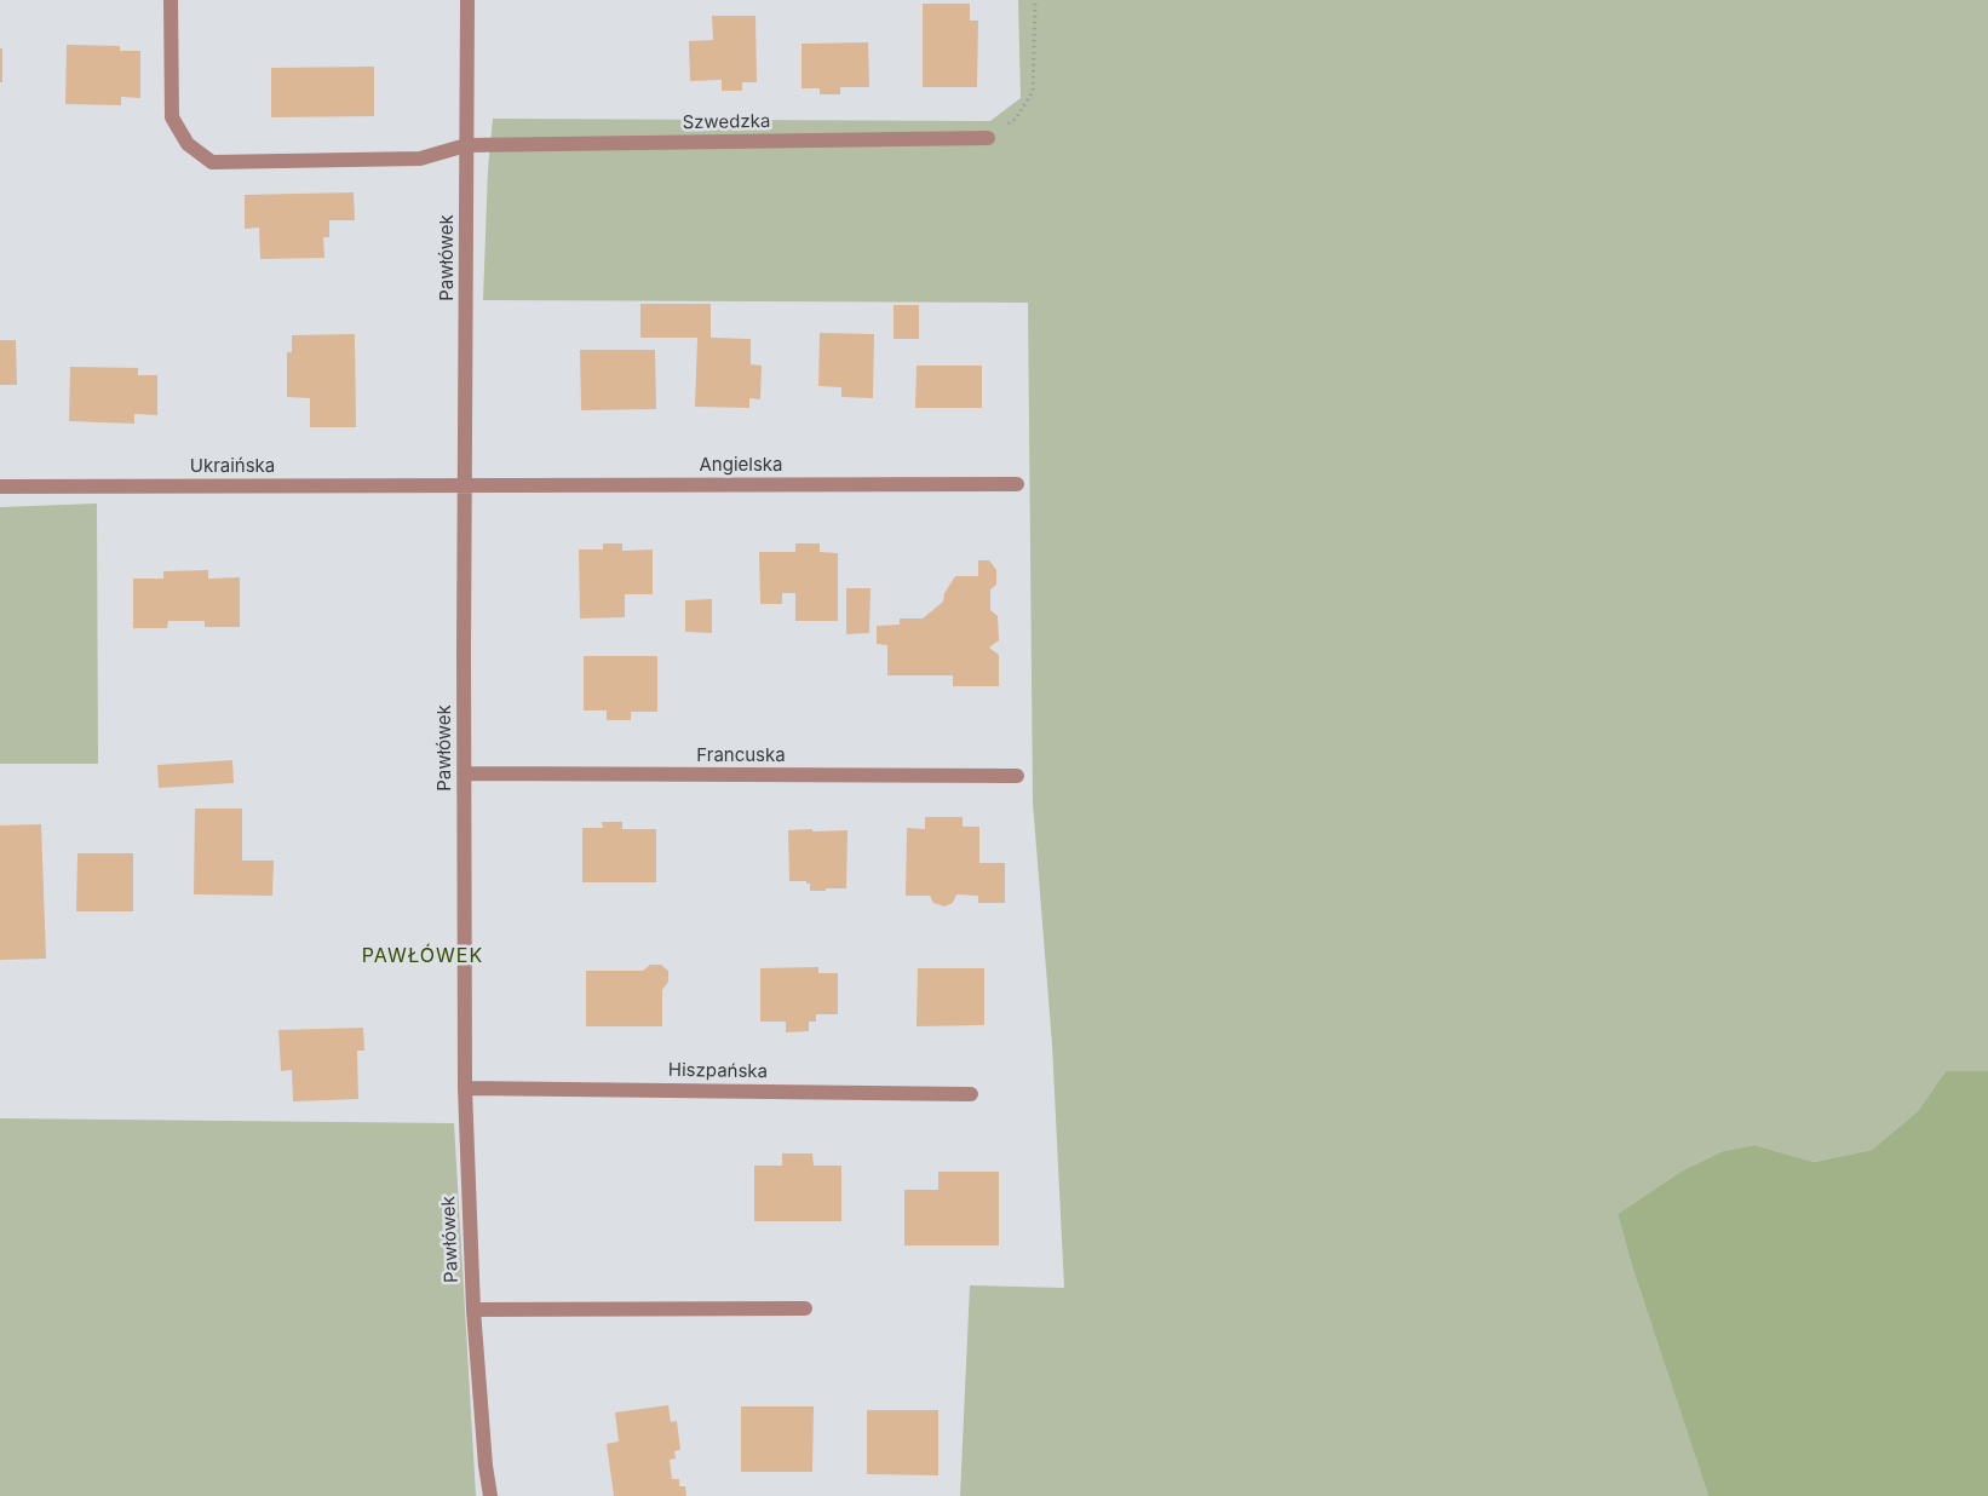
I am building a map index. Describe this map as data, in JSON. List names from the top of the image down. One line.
{"streets":{"street":["Szwedzka","Pawłówek","Angielska","Ukraińska","Francuska","Hiszpańska"]},"crossings":[["Szwedzka","Pawłówek"],["Pawłówek","Angielska"],["Pawłówek","Ukraińska"],["Pawłówek","Francuska"],["Pawłówek","Hiszpańska"],["Angielska","Ukraińska"]],"districts":["PAWŁÓWEK"]}
